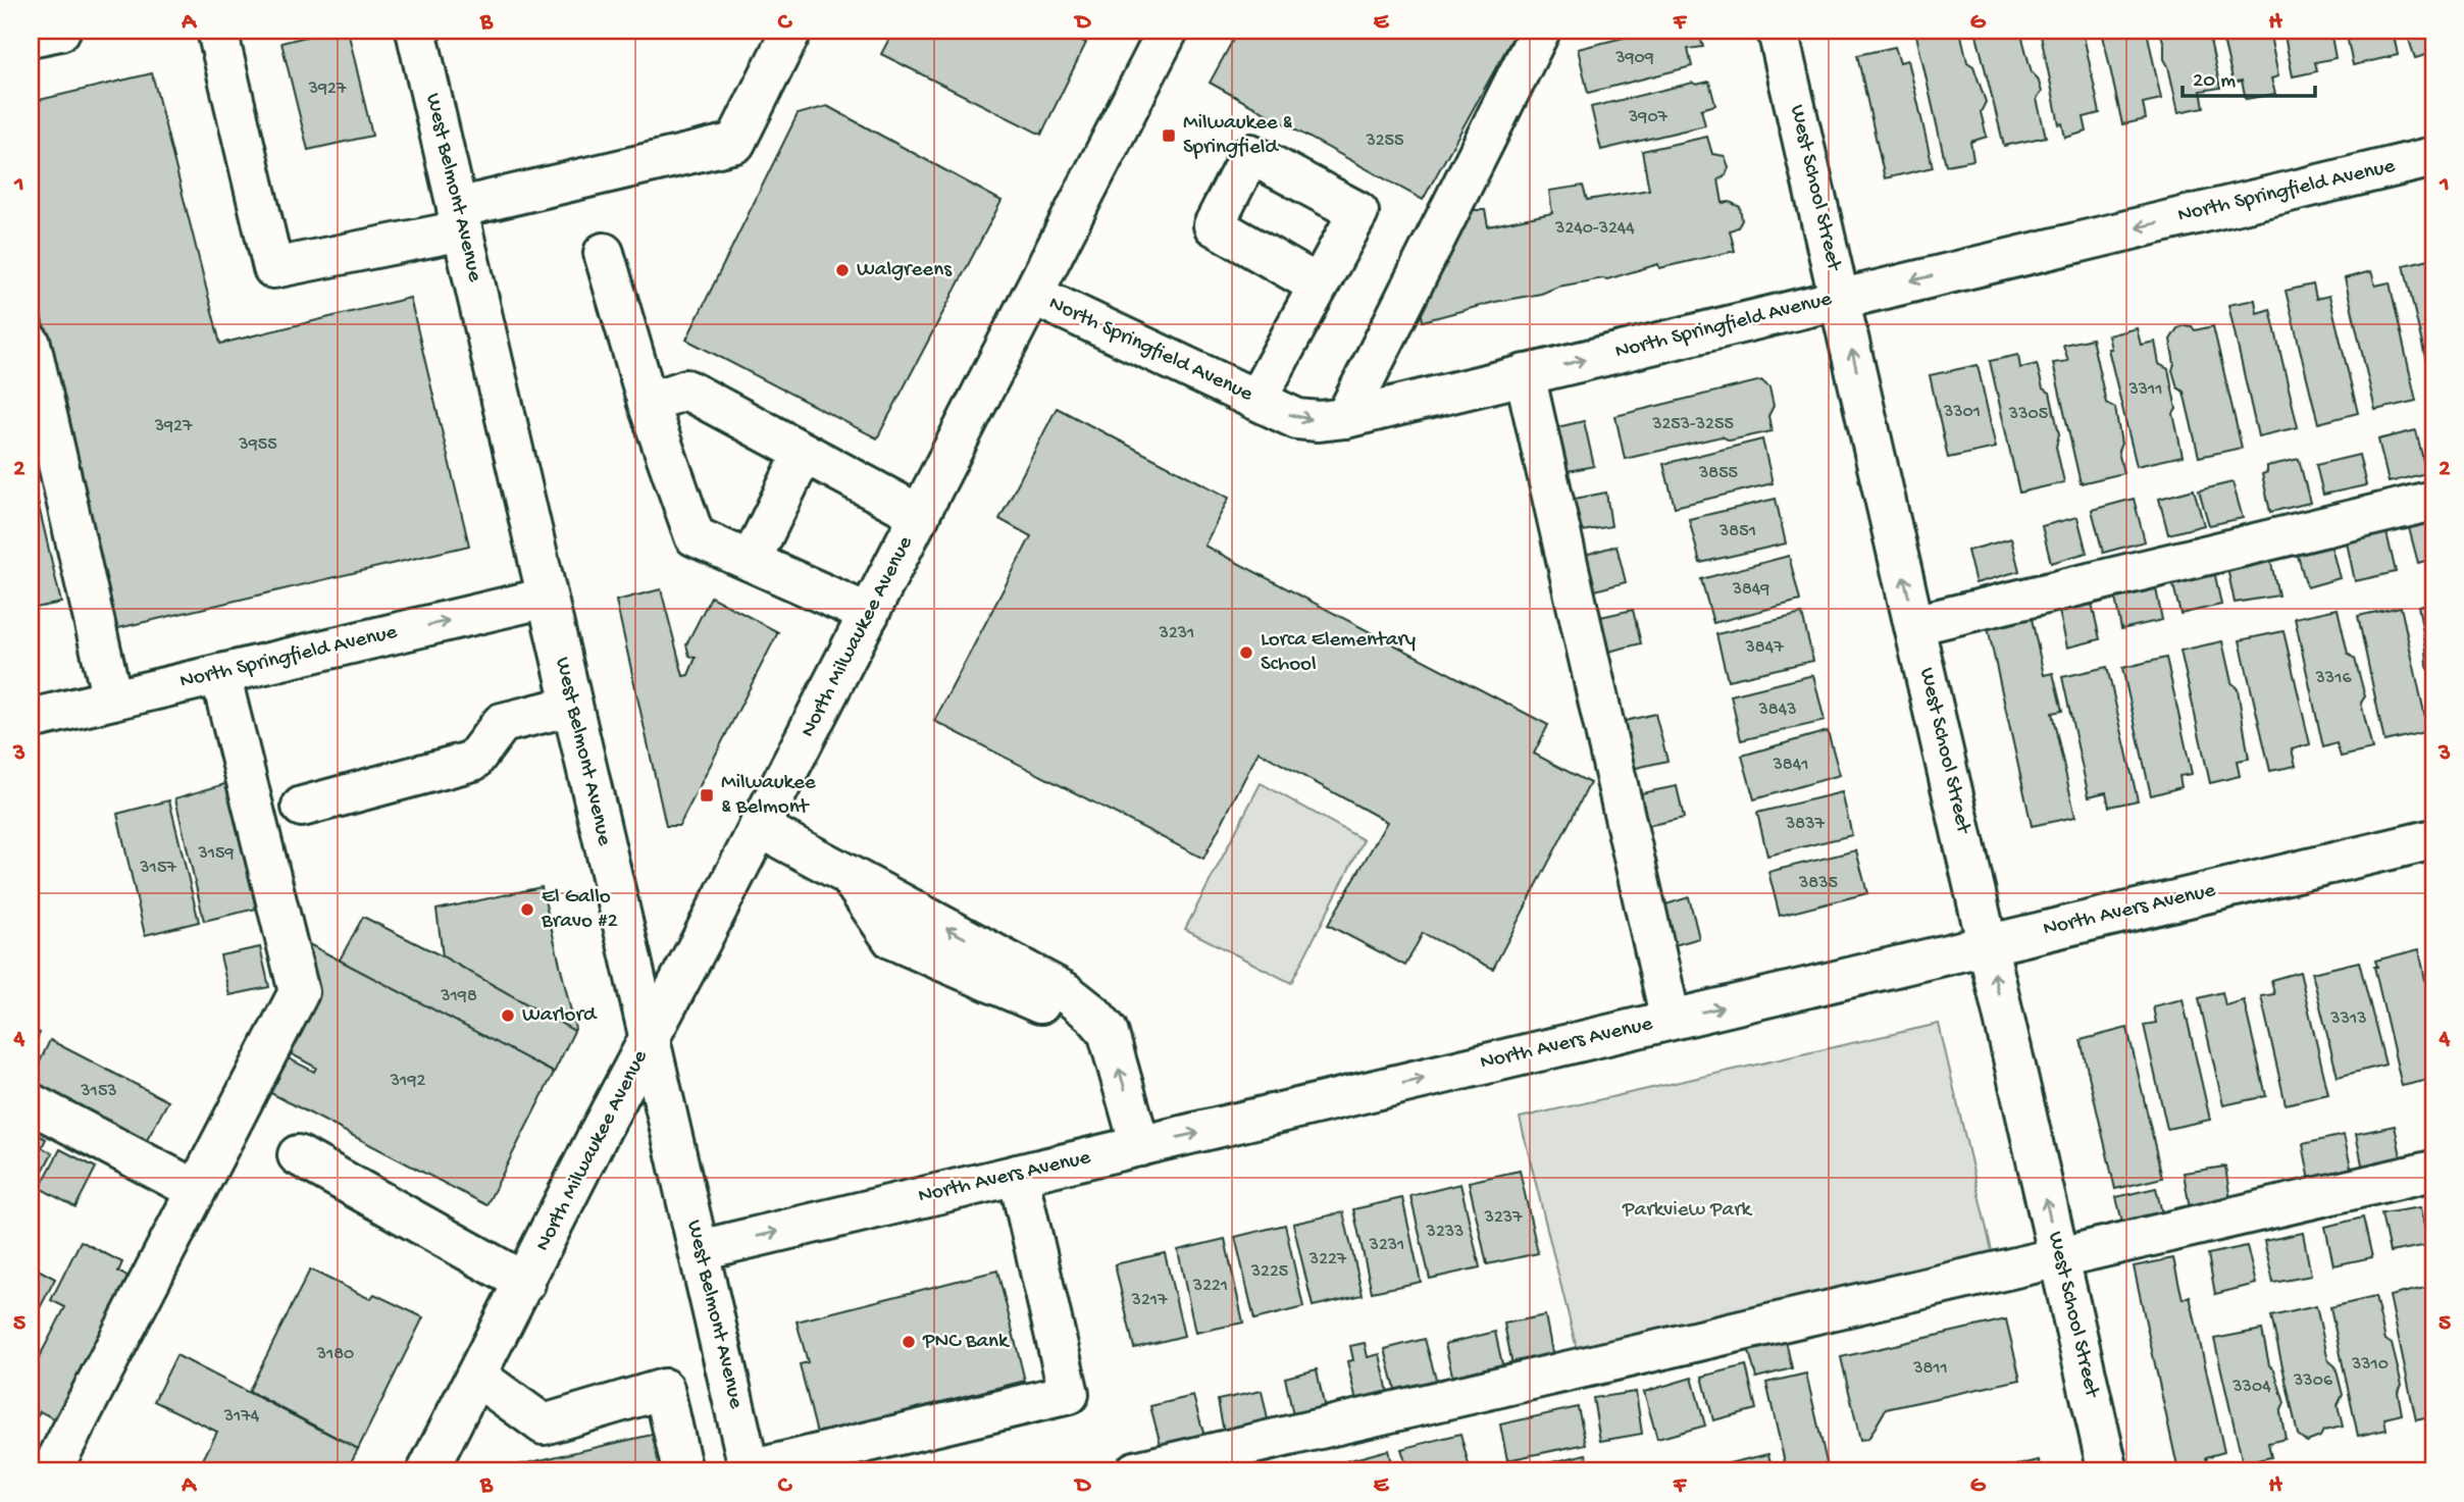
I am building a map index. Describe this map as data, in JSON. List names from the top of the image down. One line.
{"streets":{"street":["West Belmont Avenue","West School Street","North Springfield Avenue","North Milwaukee Avenue","North Avers Avenue"]},"crossings":[["West Belmont Avenue","North Springfield Avenue"],["West Belmont Avenue","North Milwaukee Avenue"],["West Belmont Avenue","North Avers Avenue"],["West School Street","North Springfield Avenue"],["West School Street","North Avers Avenue"],["North Springfield Avenue","North Milwaukee Avenue"]],"parks":["Parkview Park"],"places":{"transit":["Milwaukee & Springfield","Milwaukee & Belmont"],"other":["Walgreens","Lorca Elementary School","El Gallo Bravo #2","Warlord","PNC Bank"]},"house_numbers":["3909","3927","3907","3255","3240-3244","3311","3301","3305","3253-3255","3927","3955","3855","3851","3849","3231","3847","3316","3843","3841","3837","3159","3157","3835","3198","3313","3192","3153","3237","3233","3231","3227","3225","3221","3217","3180","3310","3811","3306","3304","3174"],"scale_bar":"20 m","grid":{"columns":["A","B","C","D","E","F","G","H"],"rows":["1","2","3","4","5"]}}
